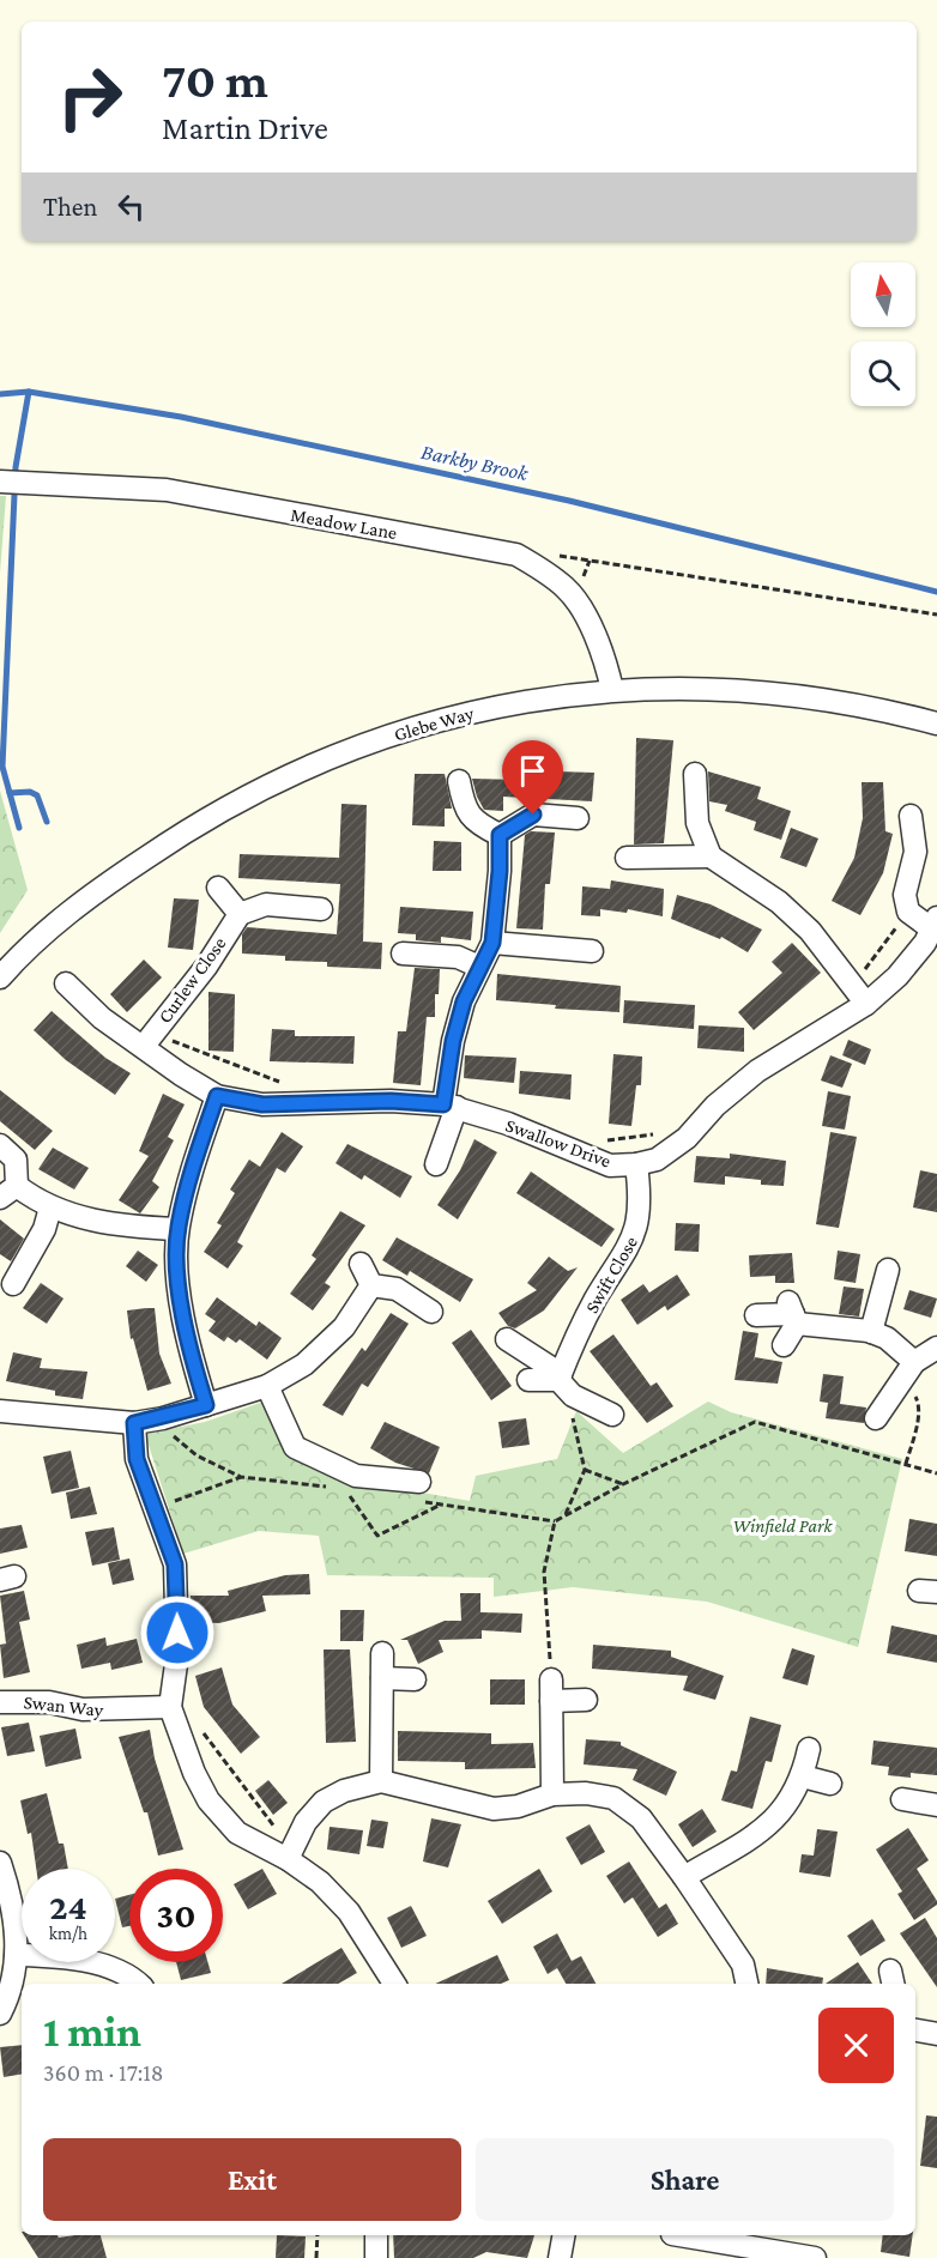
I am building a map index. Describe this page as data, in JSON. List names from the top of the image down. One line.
{"streets":{"street":["Meadow Lane","Glebe Way","Curlew Close","Swallow Drive","Swift Close","Swan Way"]},"crossings":[["Meadow Lane","Glebe Way"],["Swallow Drive","Swift Close"]],"water":["Barkby Brook"],"parks":["Winfield Park"],"north":"top","page":{"turn":["70 m","Martin Drive"],"then":"Then","speed":"24 km/h","limit":"30","heading":["1 min","360 m · 17:18"],"buttons":["Exit","Share"]}}
